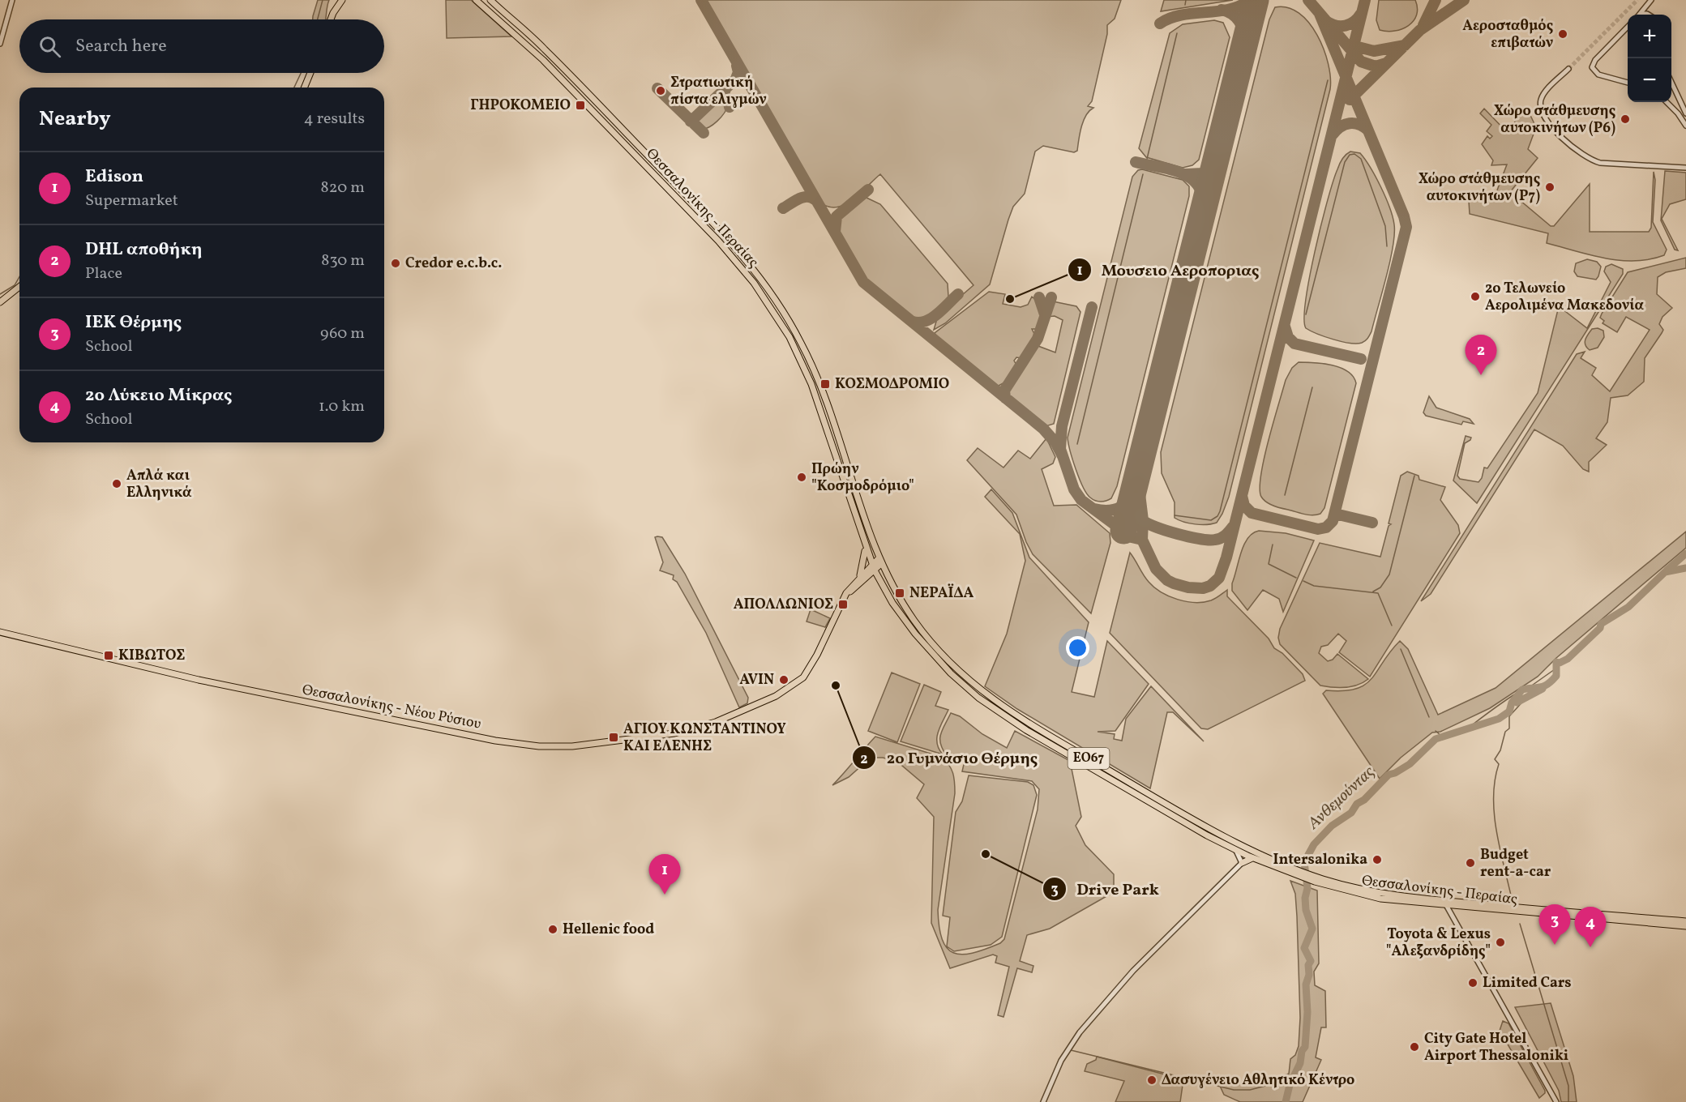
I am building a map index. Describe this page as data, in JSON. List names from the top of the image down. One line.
{"streets":{"main road":["Θεσσαλονίκης - Περαίας","Θεσσαλονίκης - Νέου Ρύσιου","ΕΟ67"]},"crossings":[["Θεσσαλονίκης - Περαίας","Θεσσαλονίκης - Νέου Ρύσιου"]],"water":["Ανθεμούντας"],"places":{"other":["Αεροσταθμός επιβατών","Στρατιωτική πίστα ελιγμών","Χώρο στάθμευσης αυτοκινήτων (P6)","Χώρο στάθμευσης αυτοκινήτων (P7)","Credor e.c.b.c.","2ο Τελωνείο Αερολιμένα Μακεδονία","Μουσειο Αεροποριας","Πρώην \"Κοσμοδρόμιο\"","Απλά και Ελληνικά","AVIN","2ο Γυμνάσιο Θέρμης","Drive Park","Intersalonika","Budget rent-a-car","Hellenic food","Toyota & Lexus \"Αλεξανδρίδης\"","Limited Cars","City Gate Hotel Airport Thessaloniki","Δασυγένειο Αθλητικό Κέντρο"],"transit":["ΓΗΡΟΚΟΜΕΙΟ","ΚΟΣΜΟΔΡΟΜΙΟ","ΝΕΡΑΪΔΑ","ΑΠΟΛΛΩΝΙΟΣ","ΚΙΒΩΤΟΣ","ΑΓΙΟΥ ΚΩΝΣΤΑΝΤΙΝΟΥ ΚΑΙ ΕΛΕΝΗΣ"]},"page":{"map_buttons":["+","−"],"search":"Search here","heading":["Nearby","4 results"],"list":[{"mark":"1","name":"Edison","note":"Supermarket","value":"820 m"},{"mark":"2","name":"DHL αποθήκη","note":"Place","value":"830 m"},{"mark":"3","name":"ΙΕΚ Θέρμης","note":"School","value":"960 m"},{"mark":"4","name":"2ο Λύκειο Μίκρας","note":"School","value":"1.0 km"}],"pins":["2","1","3","4"]}}
